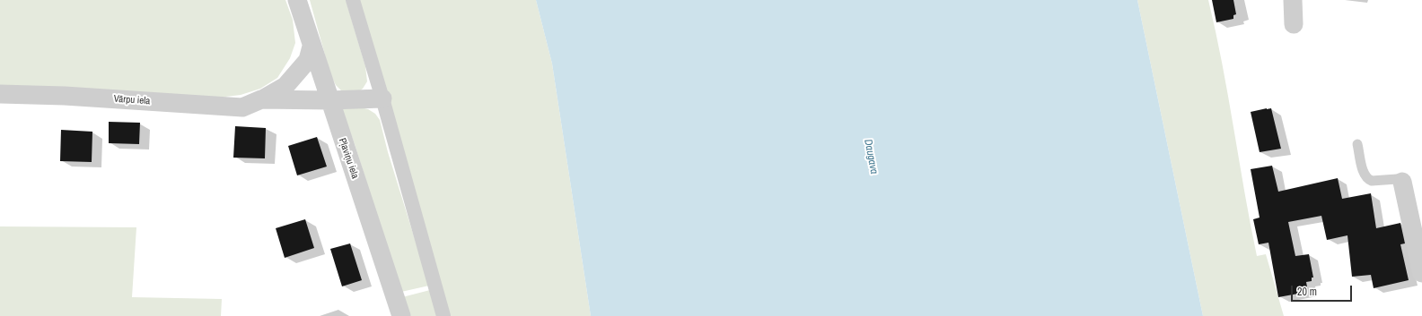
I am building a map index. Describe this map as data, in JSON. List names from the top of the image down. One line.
{"streets":{"street":["Vārpu iela","Pļaviņu iela"]},"crossings":[["Vārpu iela","Pļaviņu iela"]],"water":["Daugava"],"scale_bar":"20 m"}
